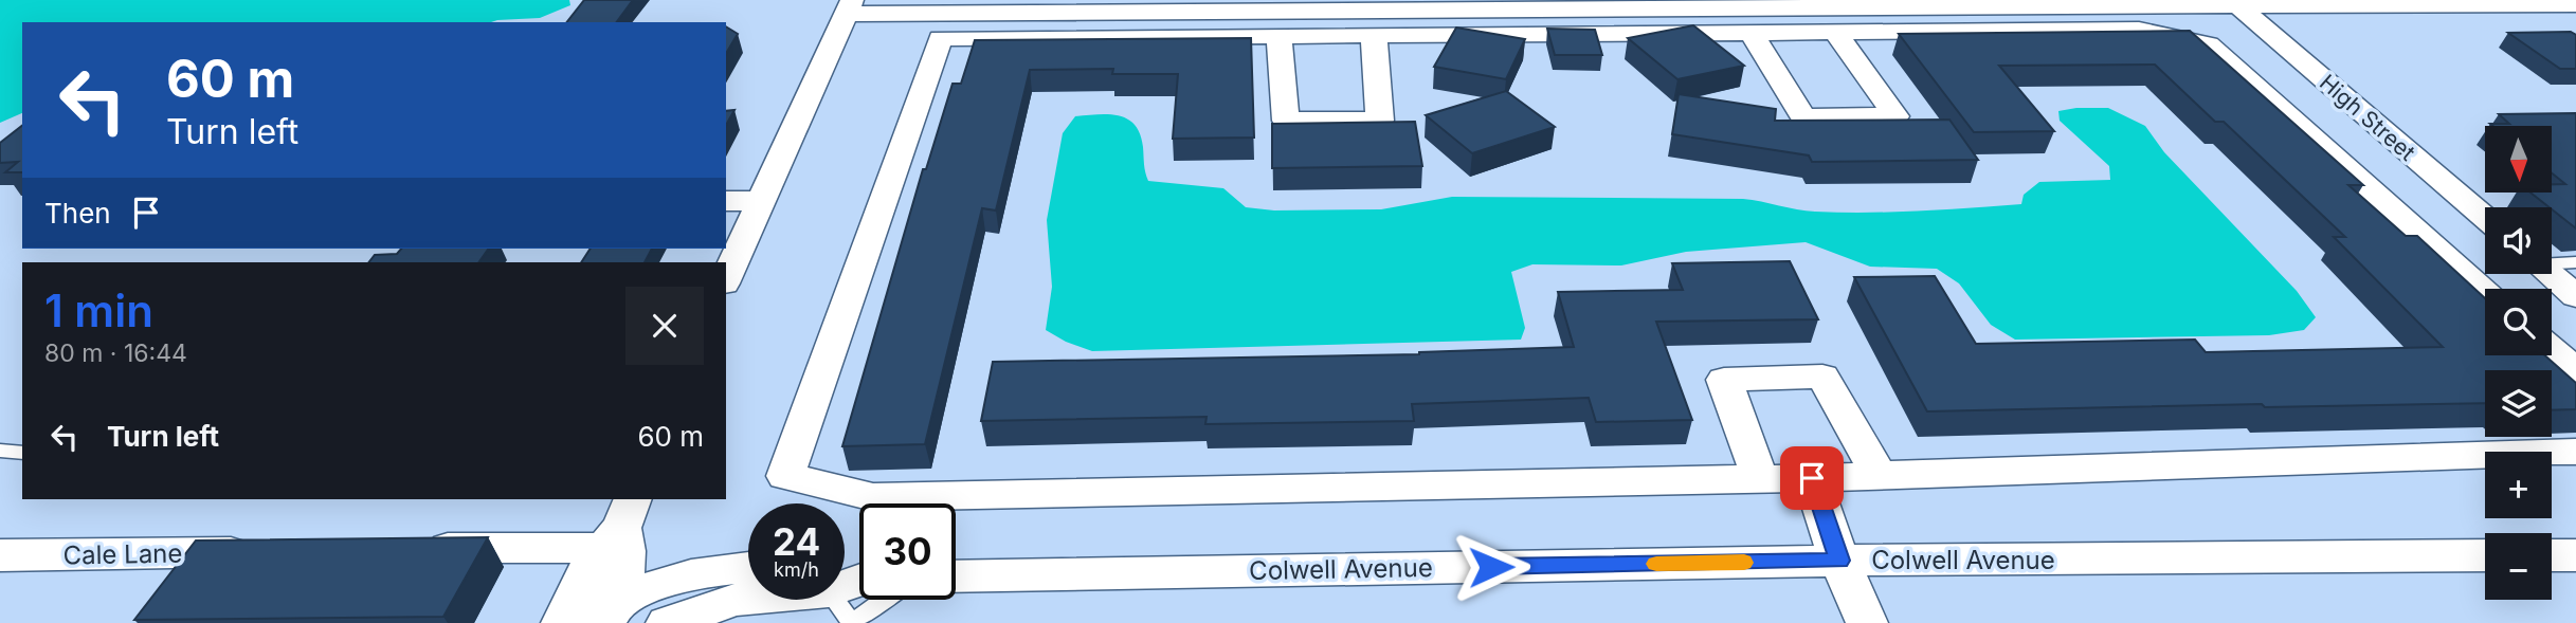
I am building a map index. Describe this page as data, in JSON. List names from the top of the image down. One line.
{"streets":{"street":["High Street","Cale Lane","Colwell Avenue"]},"north":"bottom","page":{"turn":["60 m","Turn left"],"map_buttons":["+","−"],"then":"Then","heading":["1 min","80 m · 16:44"],"list":[{"name":"Turn left","value":"60 m"}],"speed":"24 km/h","limit":"30"}}
